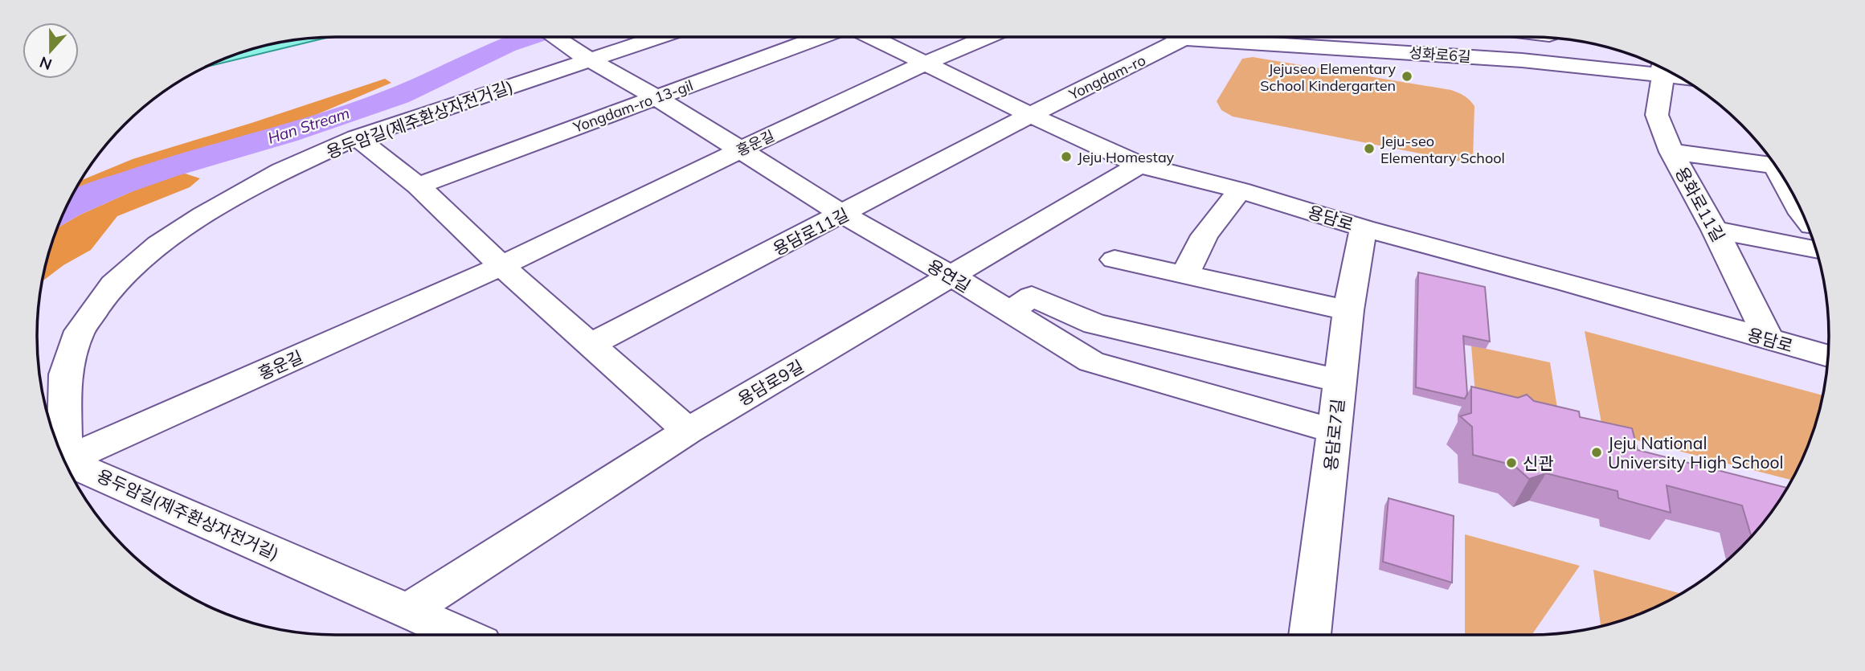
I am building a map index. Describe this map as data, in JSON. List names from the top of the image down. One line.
{"streets":{"street":["성화로6길","Yongdam-ro","Yongdam-ro 13-gil","용두암길(제주환상자전거길)","홍운길","용화로11길","용담로","용담로11길","용연길","용담로9길","용담로7길"]},"crossings":[["성화로6길","Yongdam-ro"],["성화로6길","용화로11길"],["Yongdam-ro","용담로"],["Yongdam-ro","용담로11길"],["Yongdam-ro 13-gil","용연길"],["용두암길(제주환상자전거길)","용연길"],["용두암길(제주환상자전거길)","용담로9길"],["홍운길","용담로"],["홍운길","용연길"],["용화로11길","용담로"],["용담로","용담로11길"],["용담로","용담로9길"],["용담로","용담로7길"],["용담로11길","용연길"],["용연길","용담로9길"],["용연길","용담로7길"]],"water":["Han Stream"],"places":["Jejuseo Elementary School Kindergarten","Jeju-seo Elementary School","Jeju Homestay","Jeju National University High School","신관"],"north":"bottom"}
